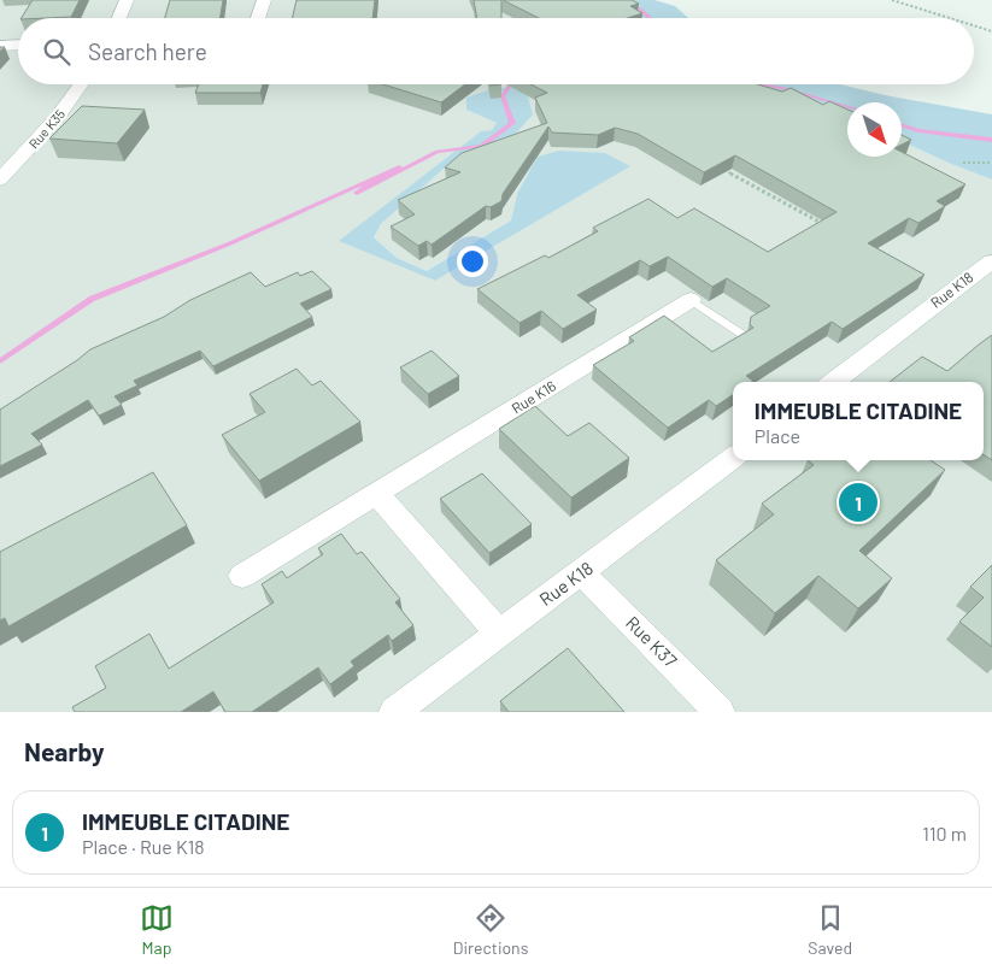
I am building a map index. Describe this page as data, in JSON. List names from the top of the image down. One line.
{"streets":{"street":["Rue K35","Rue K18","Rue K16","Rue K37"]},"crossings":[["Rue K18","Rue K37"]],"north":"bottom right","page":{"search":"Search here","popup":["IMMEUBLE CITADINE","Place"],"pins":"1","heading":"Nearby","list":[{"mark":"1","name":"IMMEUBLE CITADINE","note":"Place · Rue K18","value":"110 m"}],"nav":["Map","Directions","Saved"]}}
